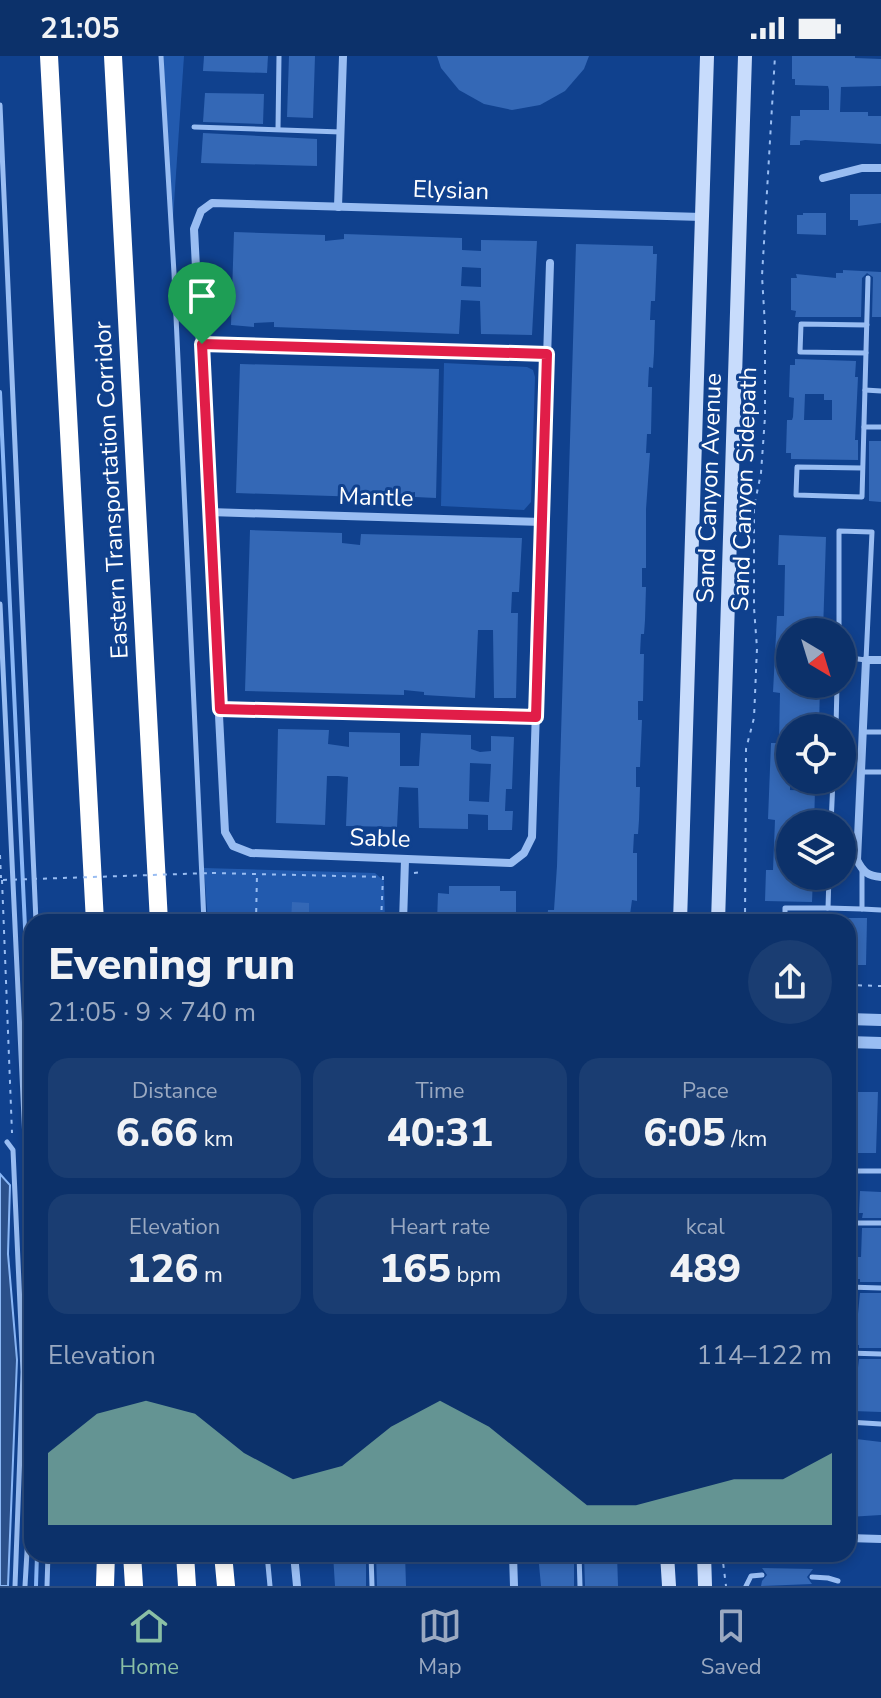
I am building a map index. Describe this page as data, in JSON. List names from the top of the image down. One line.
{"streets":{"highway":["Eastern Transportation Corridor"],"main road":["Sand Canyon Avenue"],"street":["Elysian","Mantle","Sable"],"path":["Sand Canyon Sidepath"]},"crossings":[["Elysian","Sand Canyon Avenue"]],"north":"bottom right","page":{"status":"21:05","heading":["Evening run","21:05 · 9 × 740 m"],"stats":[["Distance","6.66 km"],["Time","40:31"],["Pace","6:05 /km"],["Elevation","126 m"],["Heart rate","165 bpm"],["kcal","489"]],"chart":["Elevation","114–122 m"],"tabs":["Home","Map","Saved"]}}
